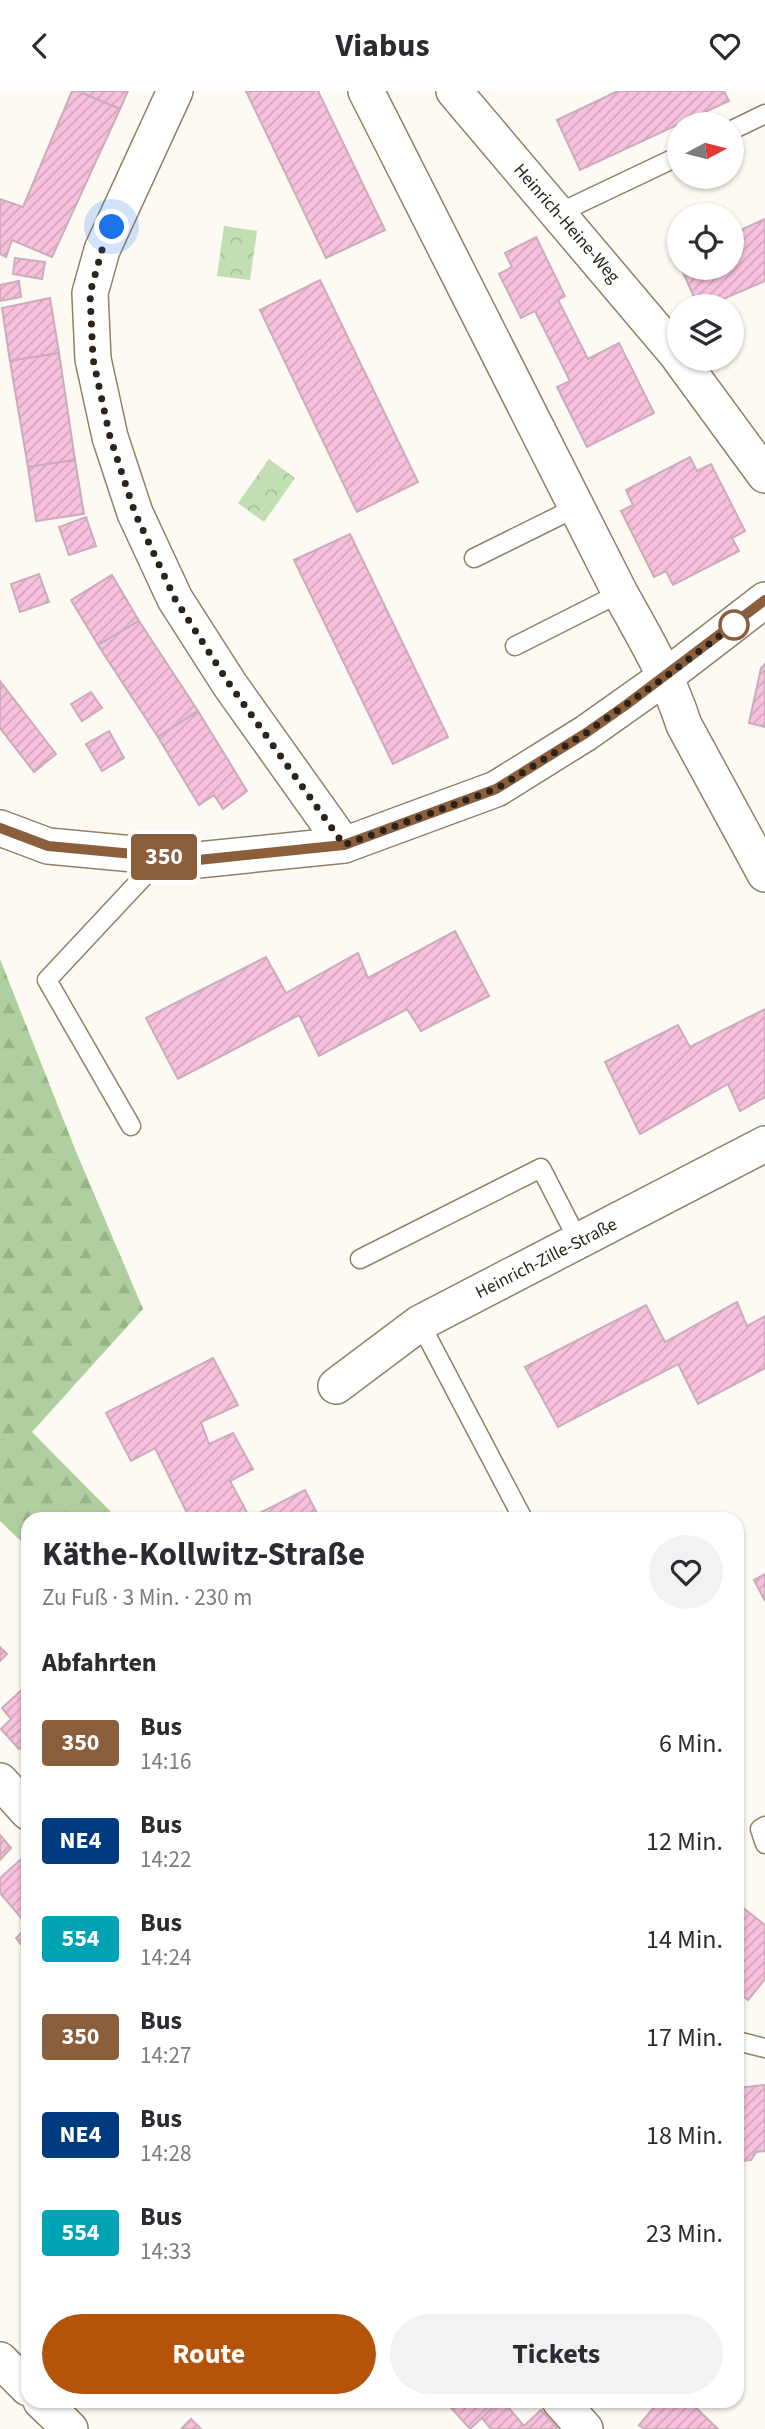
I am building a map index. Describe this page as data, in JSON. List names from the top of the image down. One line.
{"streets":{"street":["Heinrich-Heine-Weg","Heinrich-Zille-Straße"]},"lines":["bus line 350"],"north":"right","page":{"header":"Viabus","on_map":"350","heading":[["Käthe-Kollwitz-Straße","Zu Fuß · 3 Min. · 230 m"],"Abfahrten"],"list":[{"mark":"350","name":"Bus","note":"14:16","value":"6 Min."},{"mark":"NE4","name":"Bus","note":"14:22","value":"12 Min."},{"mark":"554","name":"Bus","note":"14:24","value":"14 Min."},{"mark":"350","name":"Bus","note":"14:27","value":"17 Min."},{"mark":"NE4","name":"Bus","note":"14:28","value":"18 Min."},{"mark":"554","name":"Bus","note":"14:33","value":"23 Min."}],"buttons":["Route","Tickets"]}}
